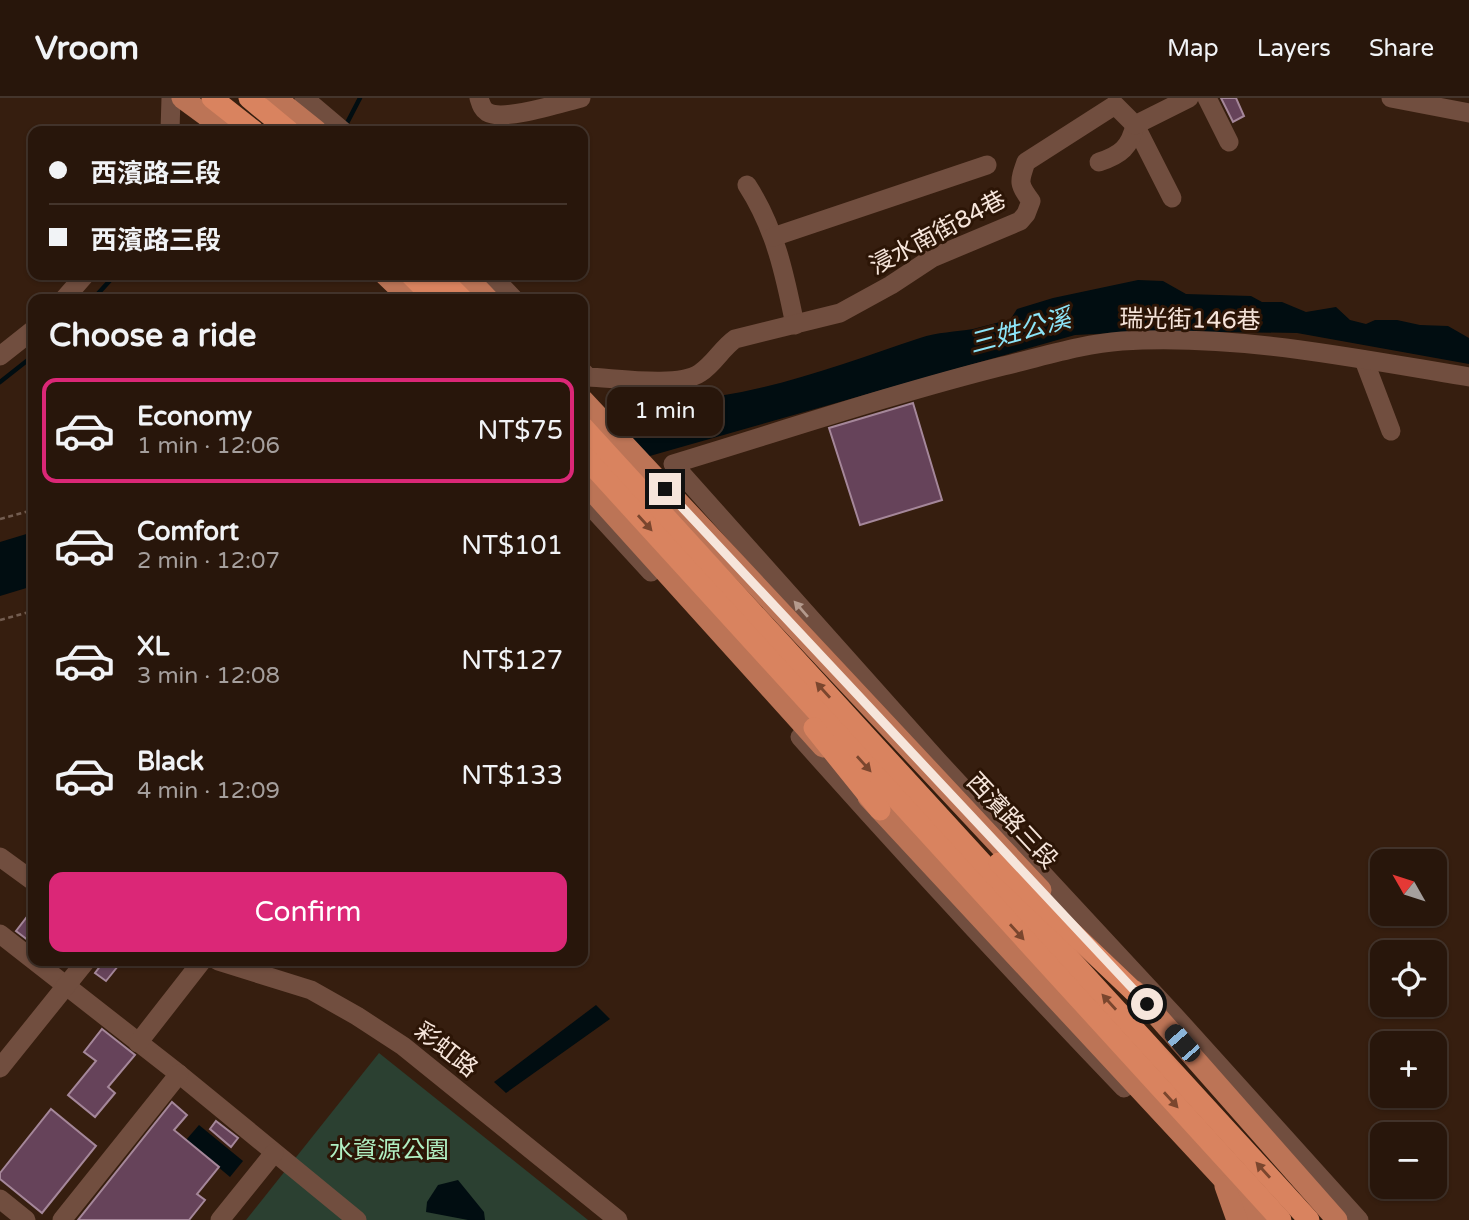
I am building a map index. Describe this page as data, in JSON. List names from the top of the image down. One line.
{"streets":{"main road":["西濱路三段"],"street":["浸水南街84巷","瑞光街146巷","彩虹路"]},"crossings":[["瑞光街146巷","西濱路三段"]],"water":["三姓公溪"],"parks":["水資源公園"],"north":"top left","page":{"header":"Vroom","nav":["Map","Layers","Share"],"banner":["西濱路三段","西濱路三段"],"heading":"Choose a ride","list":[{"name":"Economy","note":"1 min · 12:06","value":"NT$75"},{"name":"Comfort","note":"2 min · 12:07","value":"NT$101"},{"name":"XL","note":"3 min · 12:08","value":"NT$127"},{"name":"Black","note":"4 min · 12:09","value":"NT$133"}],"bubble":"1 min","map_buttons":["+","−"],"buttons":"Confirm"}}
